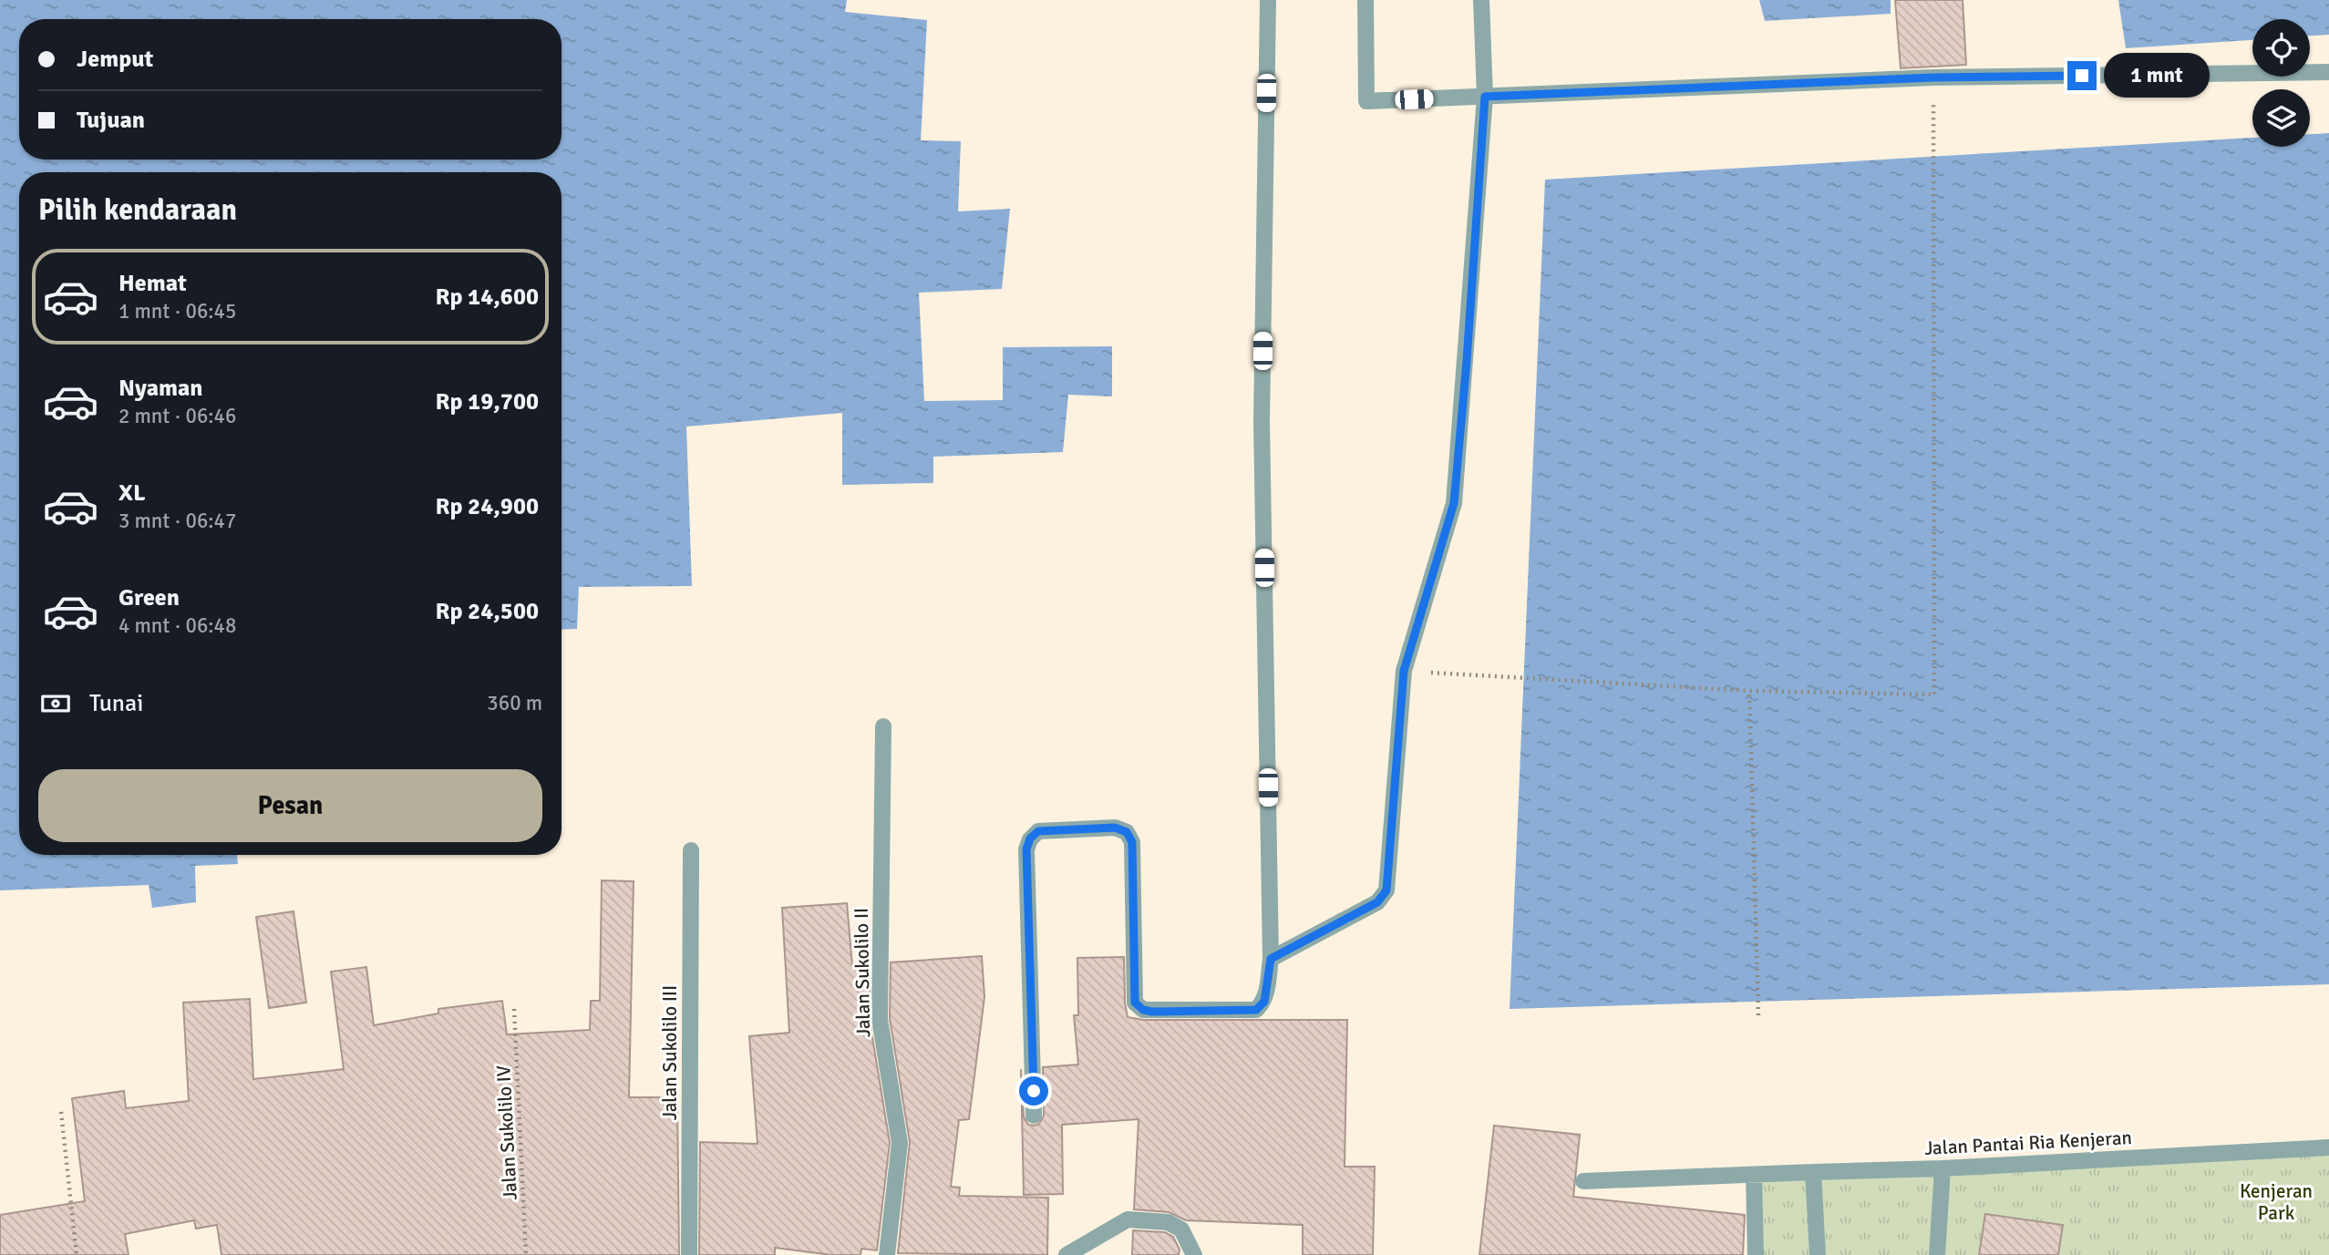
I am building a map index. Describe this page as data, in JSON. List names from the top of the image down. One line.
{"streets":{"lane":["Jalan Sukolilo II","Jalan Sukolilo III","Jalan Pantai Ria Kenjeran"],"path":["Jalan Sukolilo IV"]},"parks":["Kenjeran Park"],"page":{"banner":["Jemput","Tujuan"],"bubble":"1 mnt","heading":"Pilih kendaraan","list":[{"name":"Hemat","note":"1 mnt · 06:45","value":"Rp 14,600"},{"name":"Nyaman","note":"2 mnt · 06:46","value":"Rp 19,700"},{"name":"XL","note":"3 mnt · 06:47","value":"Rp 24,900"},{"name":"Green","note":"4 mnt · 06:48","value":"Rp 24,500"}],"pay":["Tunai","360 m"],"buttons":"Pesan"}}
